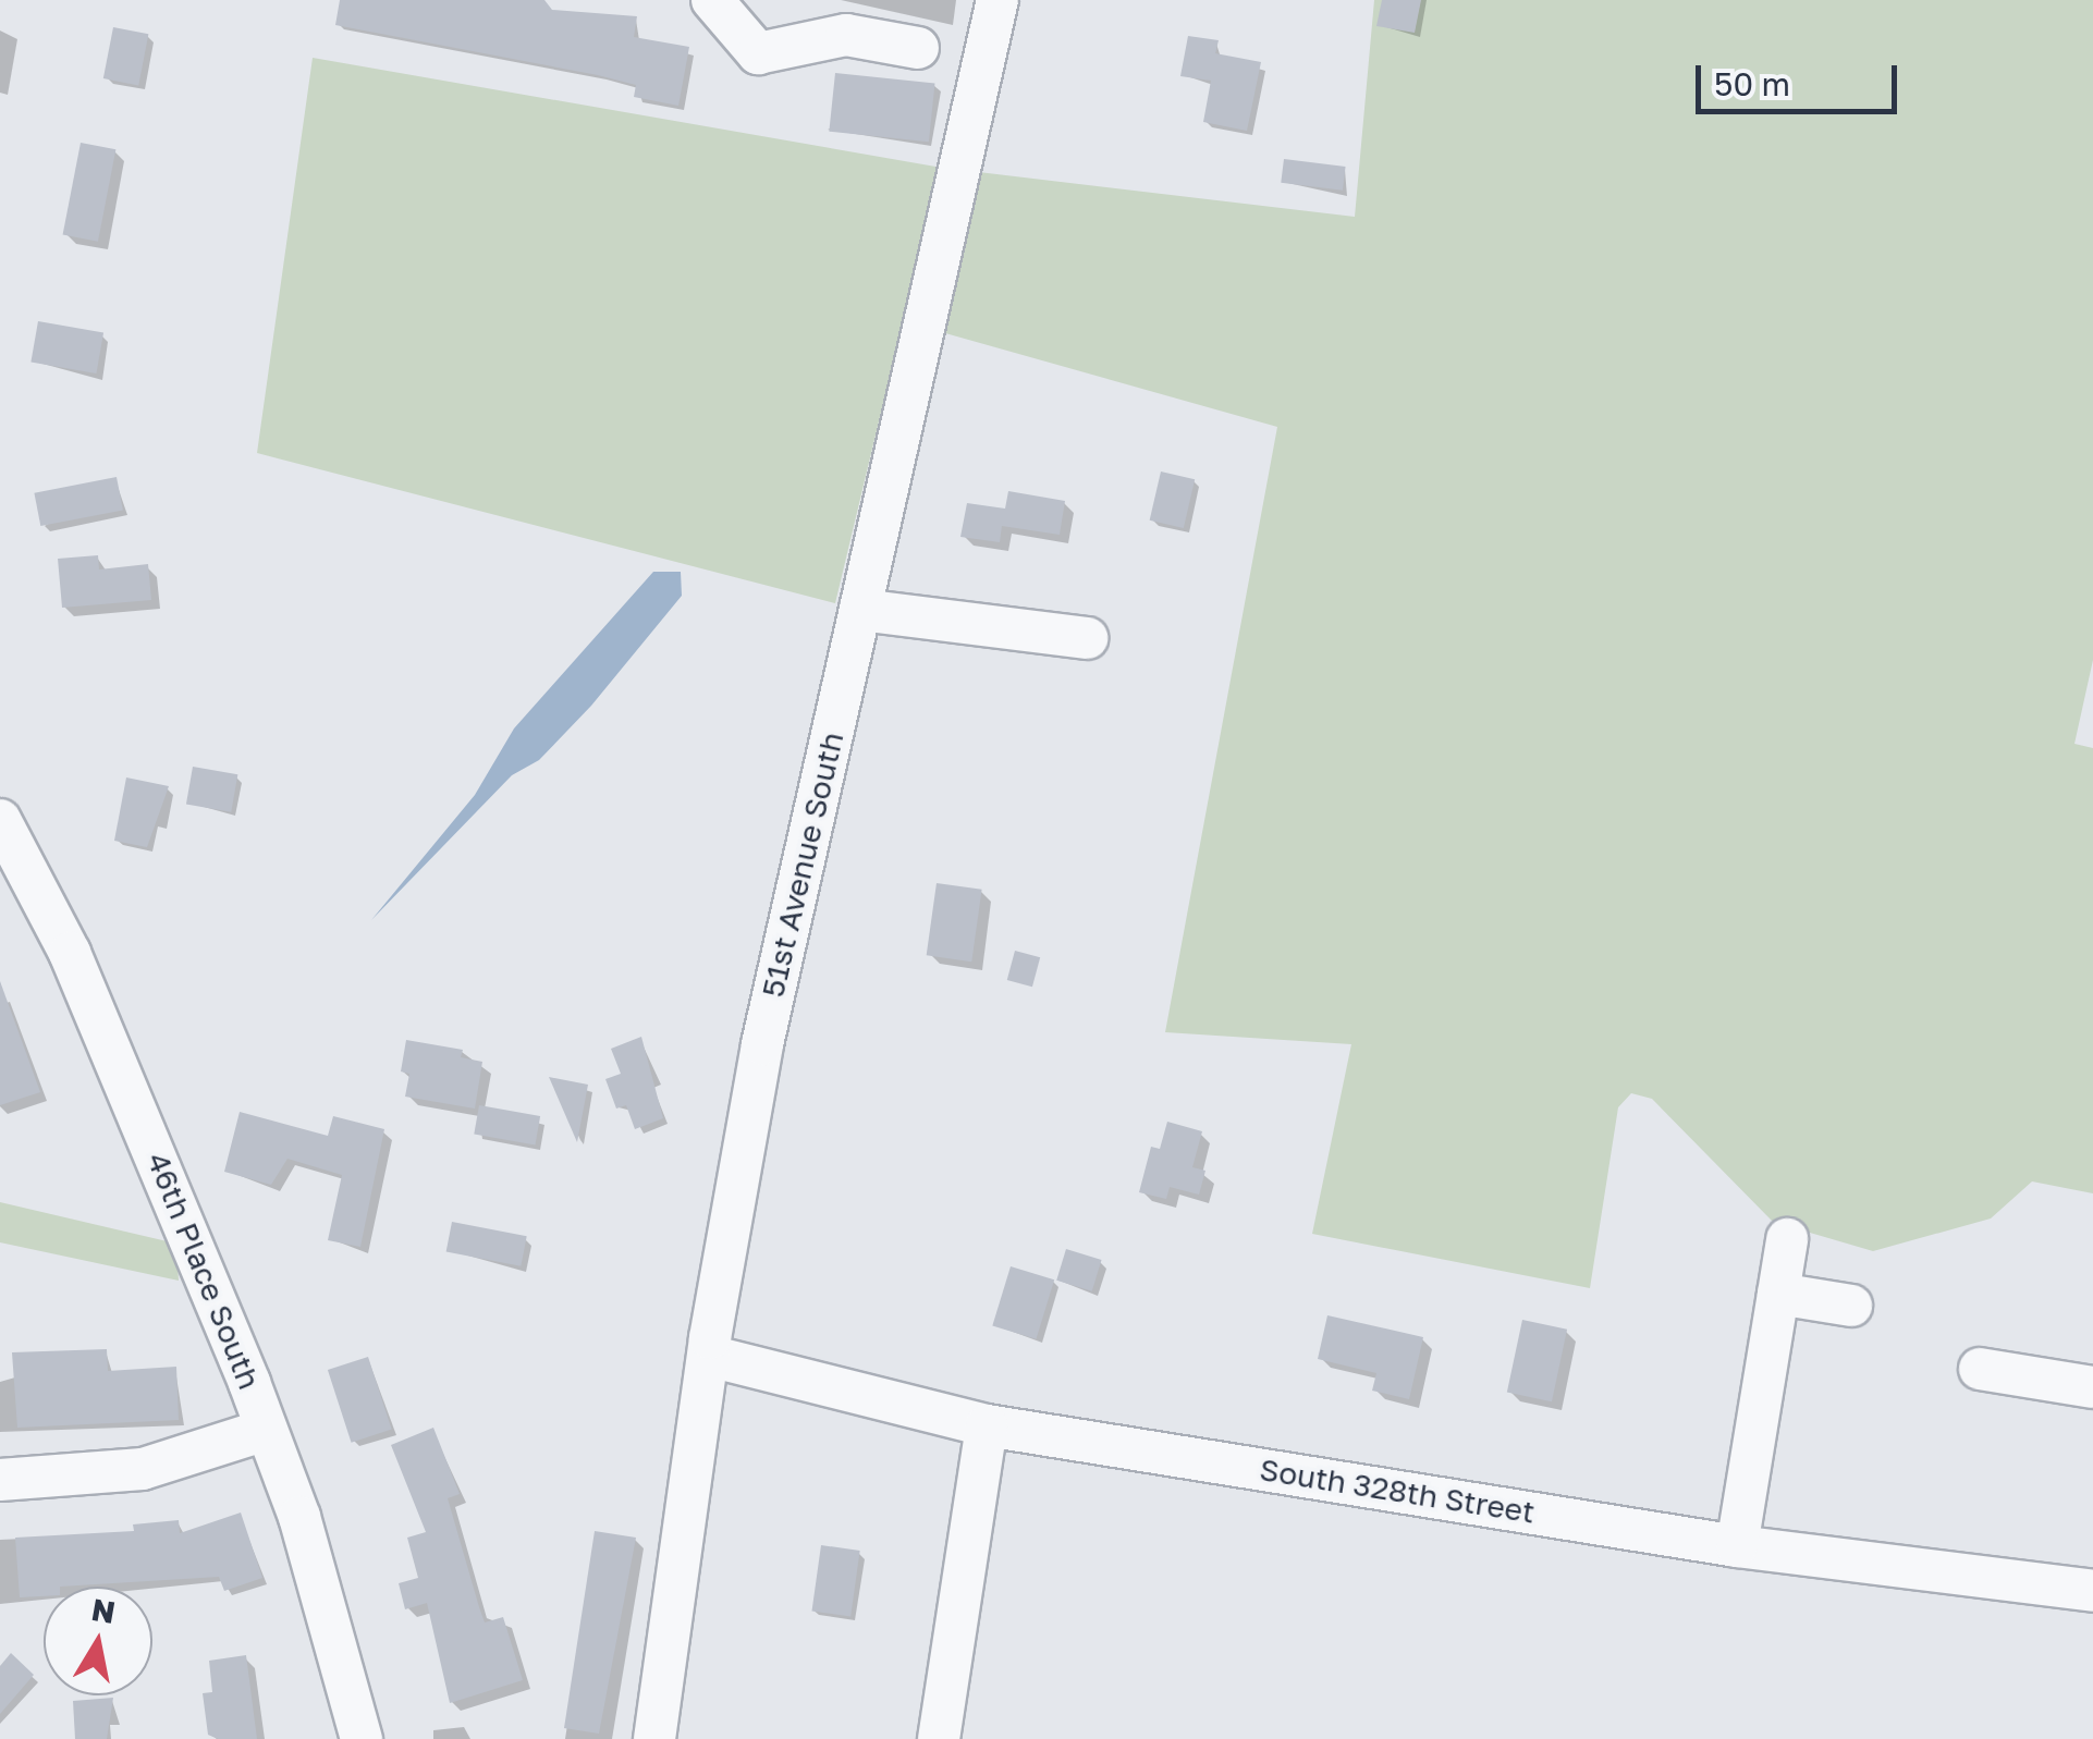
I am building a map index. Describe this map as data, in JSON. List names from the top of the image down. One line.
{"streets":{"street":["51st Avenue South","46th Place South","South 328th Street"]},"crossings":[["51st Avenue South","South 328th Street"]],"scale_bar":"50 m","north":"top"}
